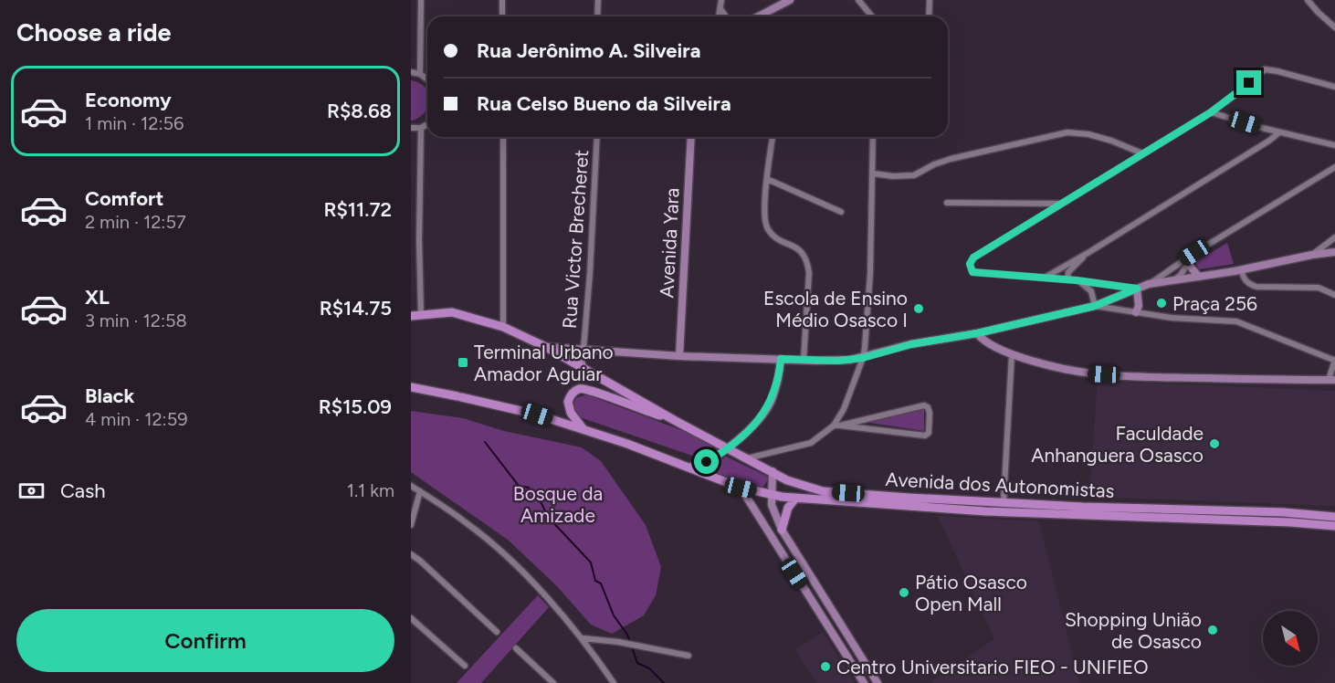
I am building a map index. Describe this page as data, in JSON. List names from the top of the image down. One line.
{"streets":{"main road":["Avenida dos Autonomistas"],"street":["Rua Victor Brecheret","Avenida Yara"]},"parks":["Bosque da Amizade"],"places":{"other":["Praça 256","Escola de Ensino Médio Osasco I","Faculdade Anhanguera Osasco","Pátio Osasco Open Mall","Shopping União de Osasco","Centro Universitario FIEO - UNIFIEO"],"transit":["Terminal Urbano Amador Aguiar"]},"north":"bottom right","page":{"heading":"Choose a ride","banner":["Rua Jerônimo A. Silveira","Rua Celso Bueno da Silveira"],"list":[{"name":"Economy","note":"1 min · 12:56","value":"R$8.68"},{"name":"Comfort","note":"2 min · 12:57","value":"R$11.72"},{"name":"XL","note":"3 min · 12:58","value":"R$14.75"},{"name":"Black","note":"4 min · 12:59","value":"R$15.09"}],"pay":["Cash","1.1 km"],"buttons":"Confirm"}}
